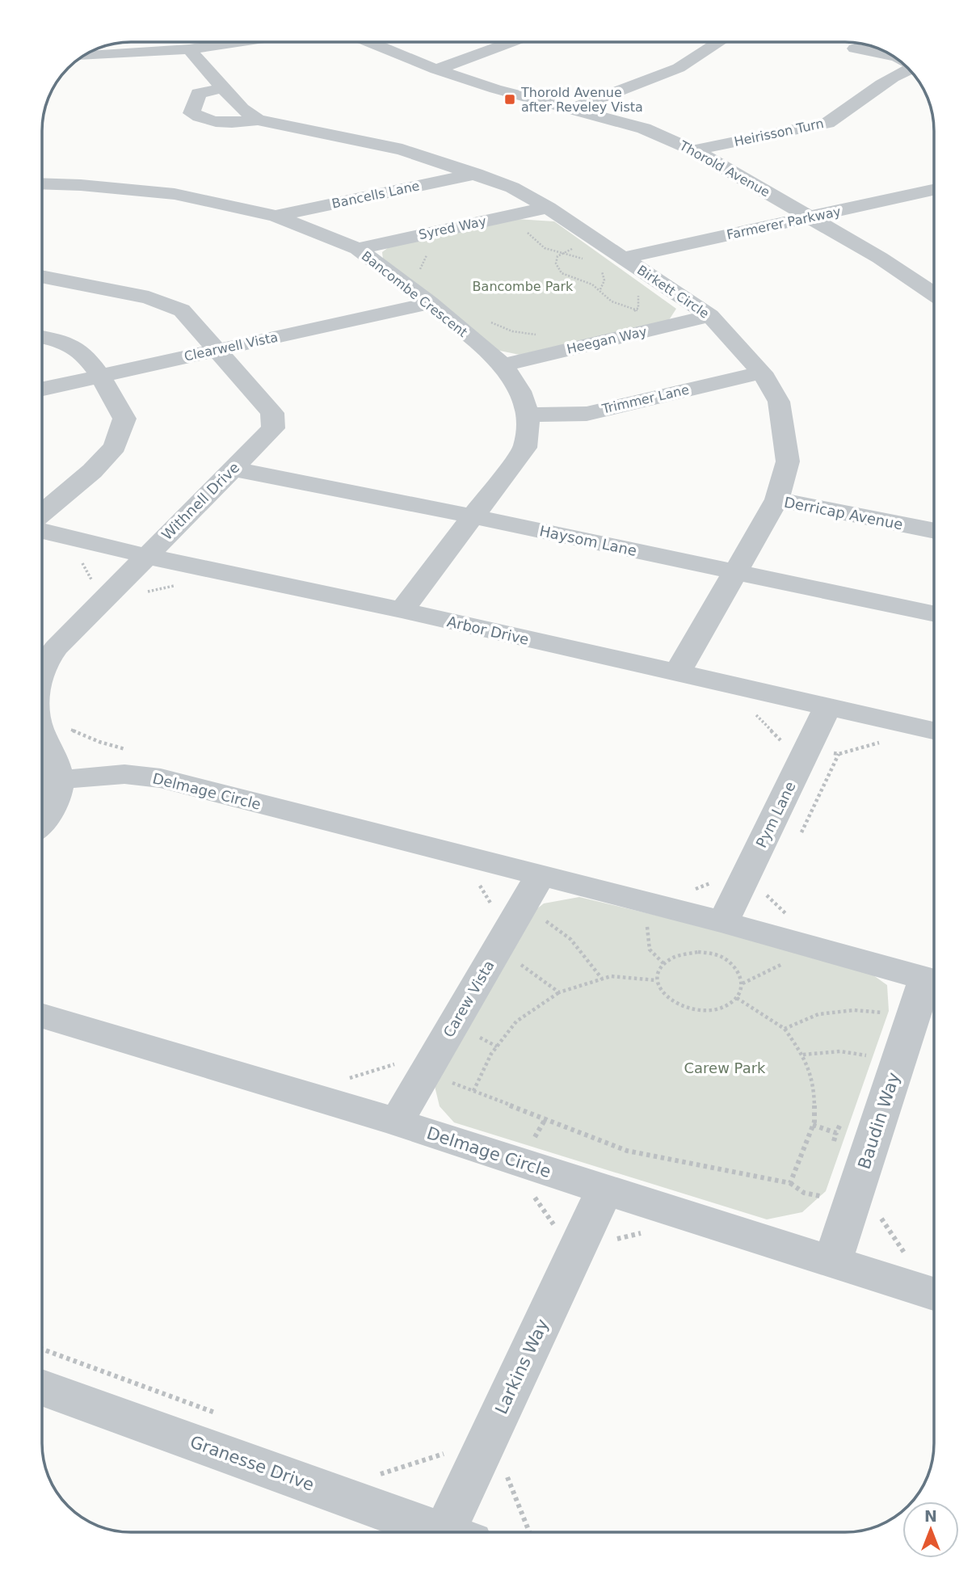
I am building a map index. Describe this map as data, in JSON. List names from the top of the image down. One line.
{"streets":{"street":["Heirisson Turn","Thorold Avenue","Bancells Lane","Farmerer Parkway","Syred Way","Birkett Circle","Bancombe Crescent","Heegan Way","Clearwell Vista","Trimmer Lane","Withnell Drive","Derricap Avenue","Haysom Lane","Arbor Drive","Delmage Circle","Pym Lane","Carew Vista","Baudin Way","Larkins Way","Granesse Drive"]},"crossings":[["Heirisson Turn","Thorold Avenue"],["Thorold Avenue","Farmerer Parkway"],["Bancells Lane","Birkett Circle"],["Bancells Lane","Bancombe Crescent"],["Farmerer Parkway","Birkett Circle"],["Syred Way","Birkett Circle"],["Syred Way","Bancombe Crescent"],["Birkett Circle","Heegan Way"],["Birkett Circle","Trimmer Lane"],["Birkett Circle","Derricap Avenue"],["Birkett Circle","Haysom Lane"],["Birkett Circle","Arbor Drive"],["Bancombe Crescent","Heegan Way"],["Bancombe Crescent","Clearwell Vista"],["Bancombe Crescent","Trimmer Lane"],["Bancombe Crescent","Haysom Lane"],["Bancombe Crescent","Arbor Drive"],["Clearwell Vista","Withnell Drive"],["Withnell Drive","Haysom Lane"],["Withnell Drive","Arbor Drive"],["Withnell Drive","Delmage Circle"],["Arbor Drive","Pym Lane"],["Delmage Circle","Pym Lane"],["Delmage Circle","Carew Vista"],["Delmage Circle","Baudin Way"],["Delmage Circle","Larkins Way"]],"parks":["Bancombe Park","Carew Park"],"places":{"transit":["Thorold Avenue after Reveley Vista"]},"north":"top"}
